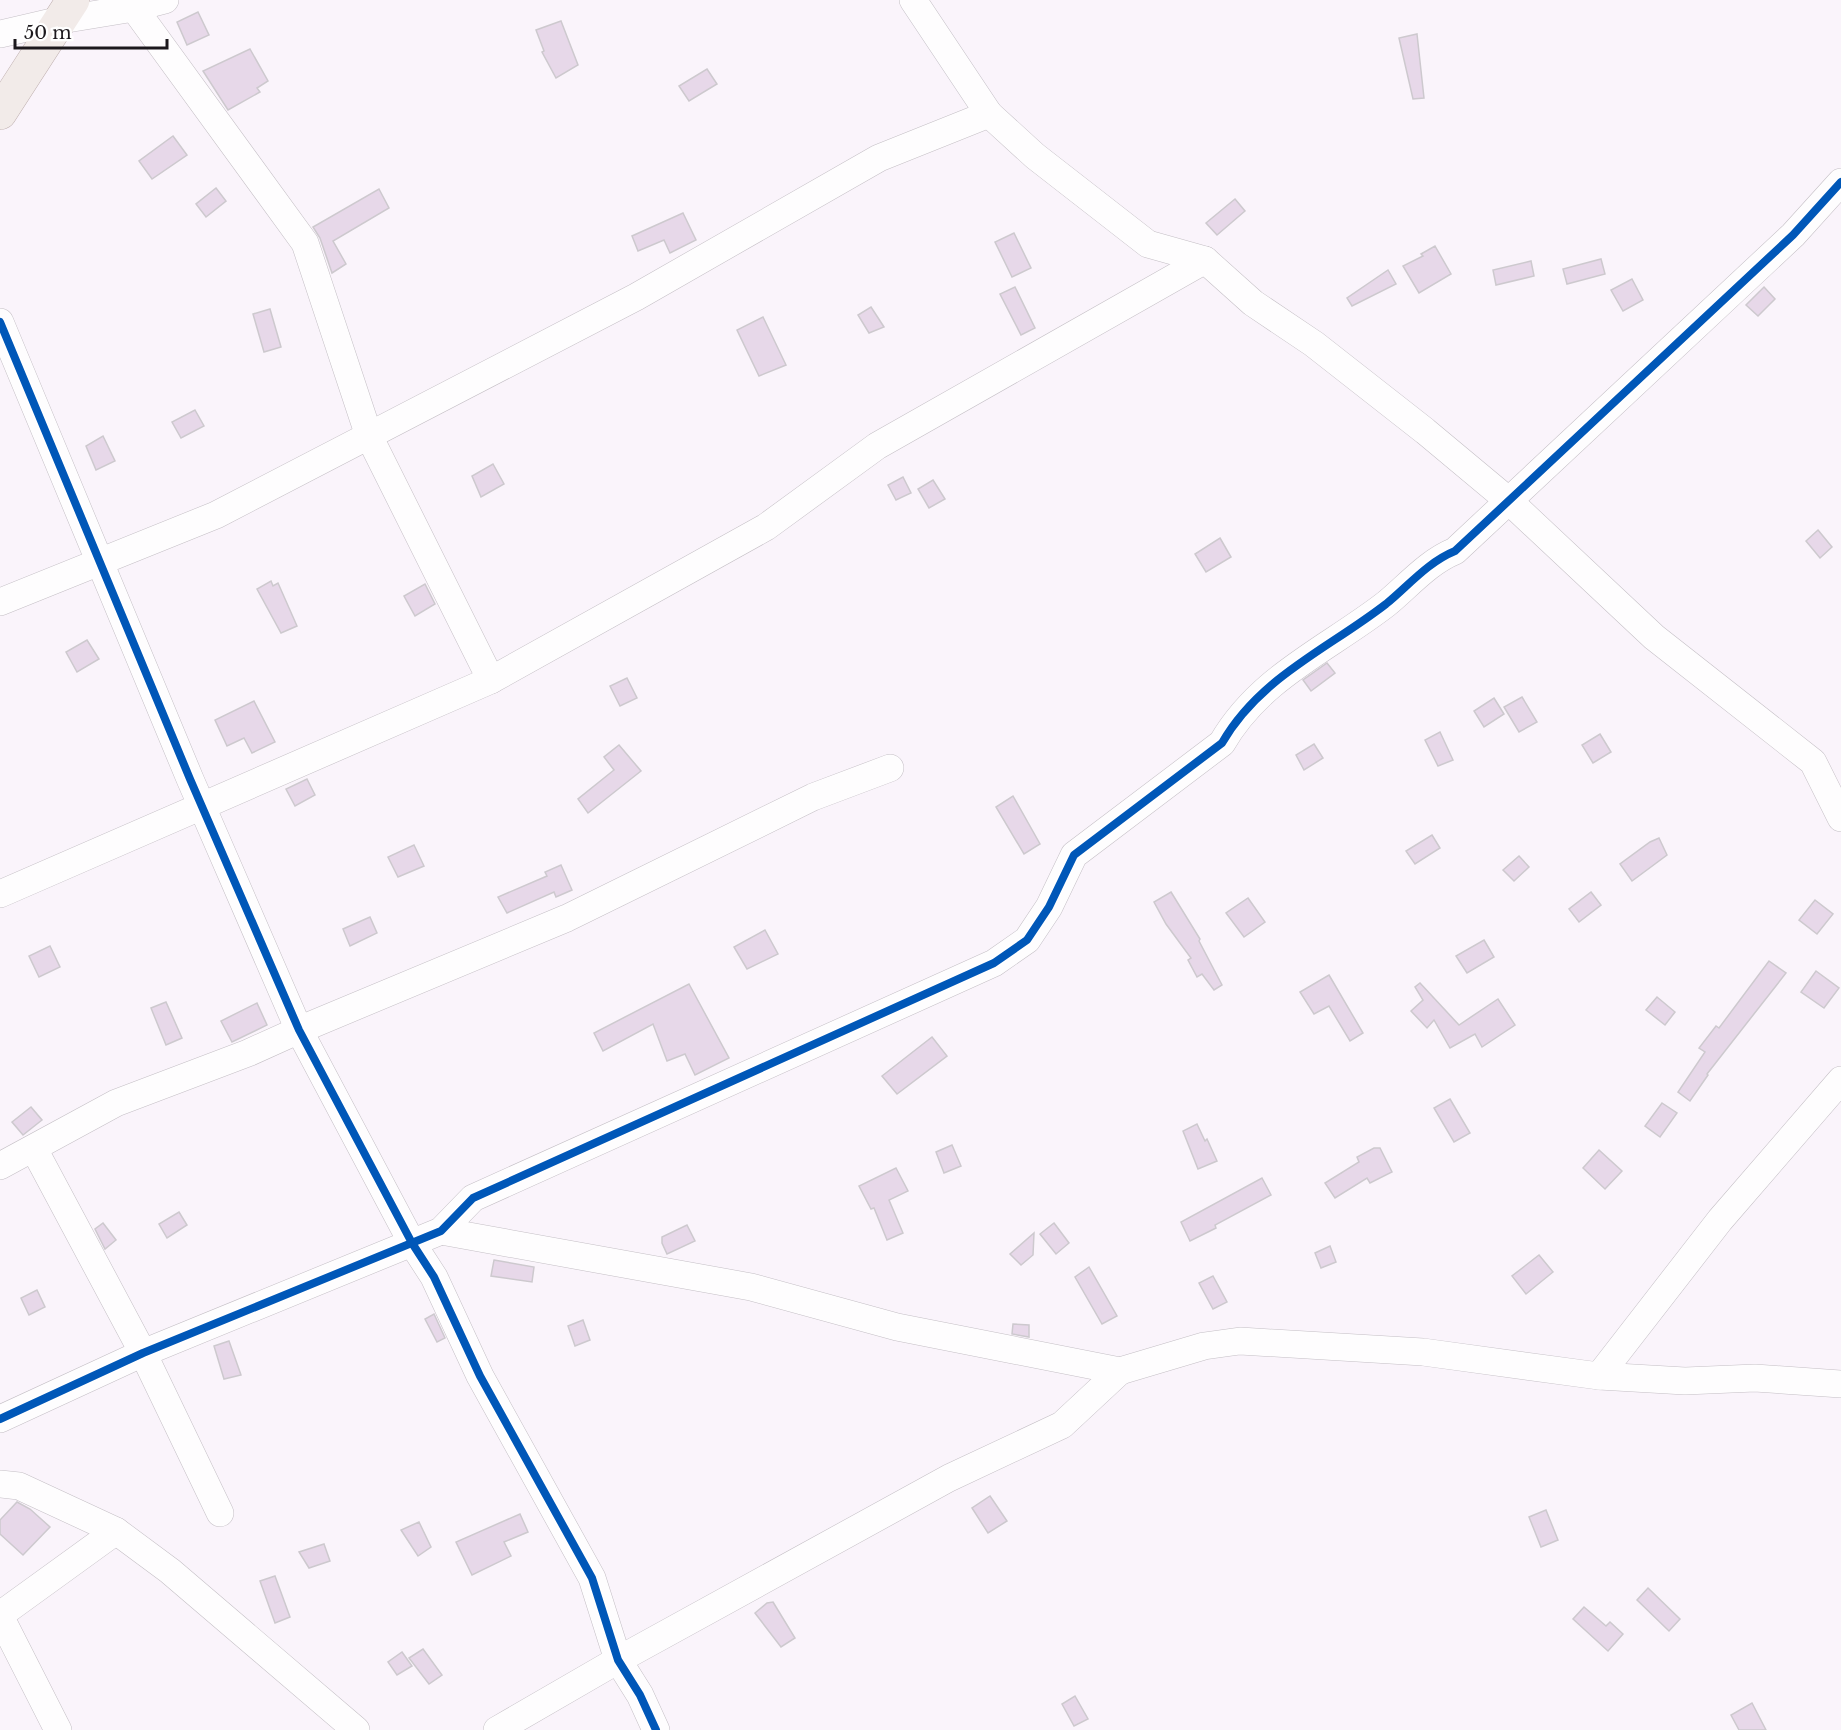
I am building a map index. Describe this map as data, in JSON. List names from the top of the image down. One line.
{"scale_bar":"50 m"}
